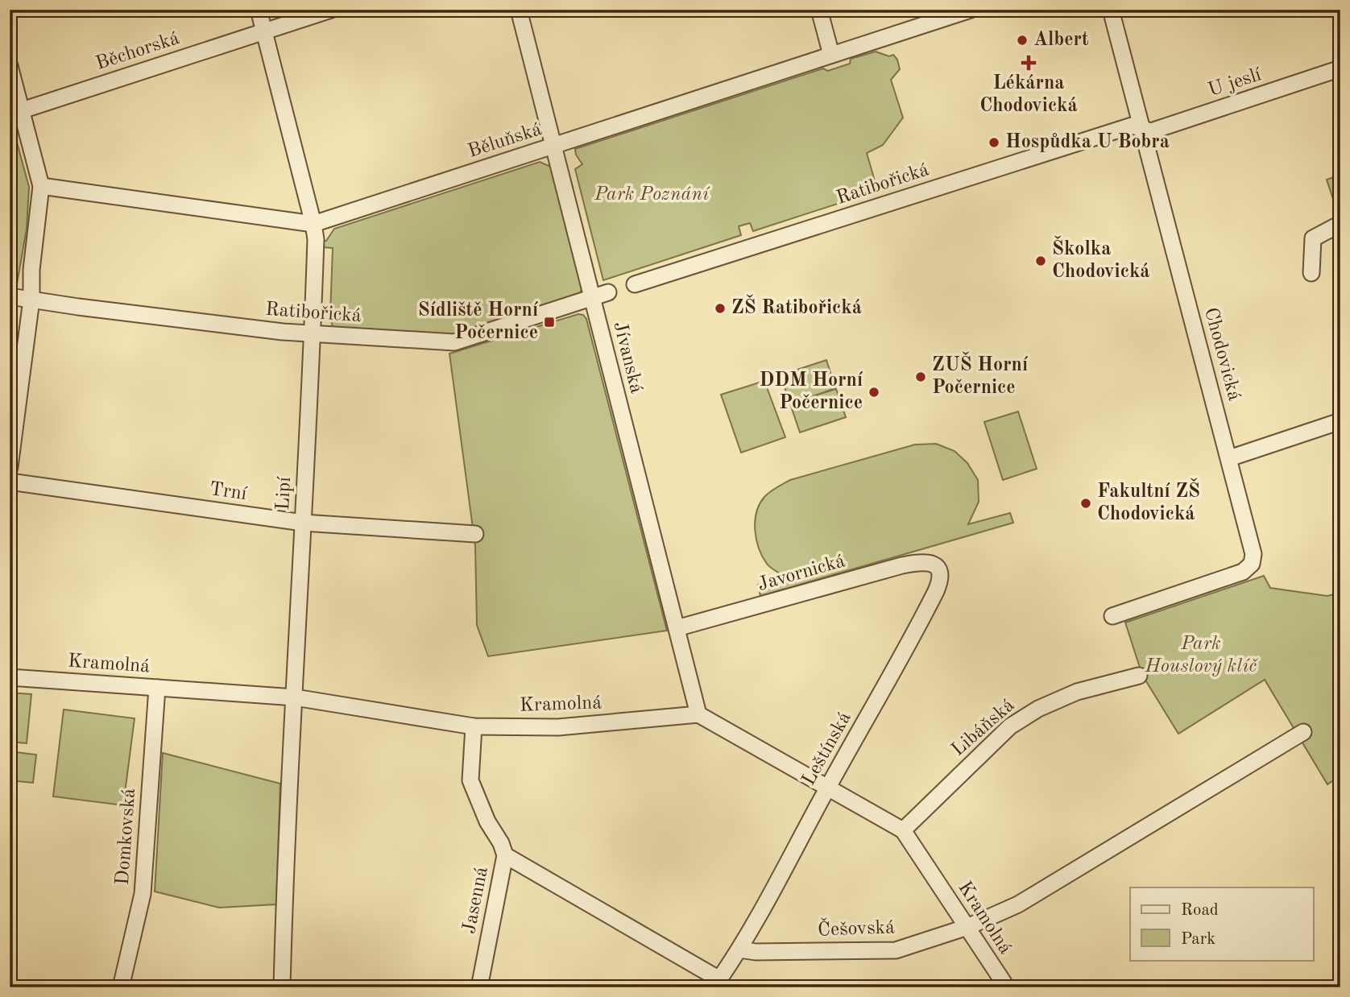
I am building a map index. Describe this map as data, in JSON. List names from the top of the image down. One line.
{"streets":{"street":["Běchorská","U jeslí","Běluňská","Ratibořická","Chodovická","Jívanská","Trní","Lipí","Javornická","Kramolná","Libáňská","Leštínská","Domkovská","Jasenná","Češovská"]},"crossings":[["Běchorská","Lipí"],["U jeslí","Ratibořická"],["U jeslí","Chodovická"],["Běluňská","Jívanská"],["Běluňská","Lipí"],["Ratibořická","Chodovická"],["Ratibořická","Jívanská"],["Ratibořická","Lipí"],["Jívanská","Javornická"],["Jívanská","Kramolná"],["Trní","Lipí"],["Lipí","Kramolná"],["Javornická","Leštínská"],["Kramolná","Libáňská"],["Kramolná","Leštínská"],["Kramolná","Domkovská"],["Kramolná","Jasenná"],["Kramolná","Češovská"],["Leštínská","Češovská"]],"parks":["Park Poznání","Park Houslový klíč"],"places":{"other":["Albert","Hospůdka U Bobra","Školka Chodovická","ZŠ Ratibořická","ZUŠ Horní Počernice","DDM Horní Počernice","Fakultní ZŠ Chodovická"],"health":["Lékárna Chodovická"],"transit":["Sídliště Horní Počernice"]},"legend":["Road","Park"]}
